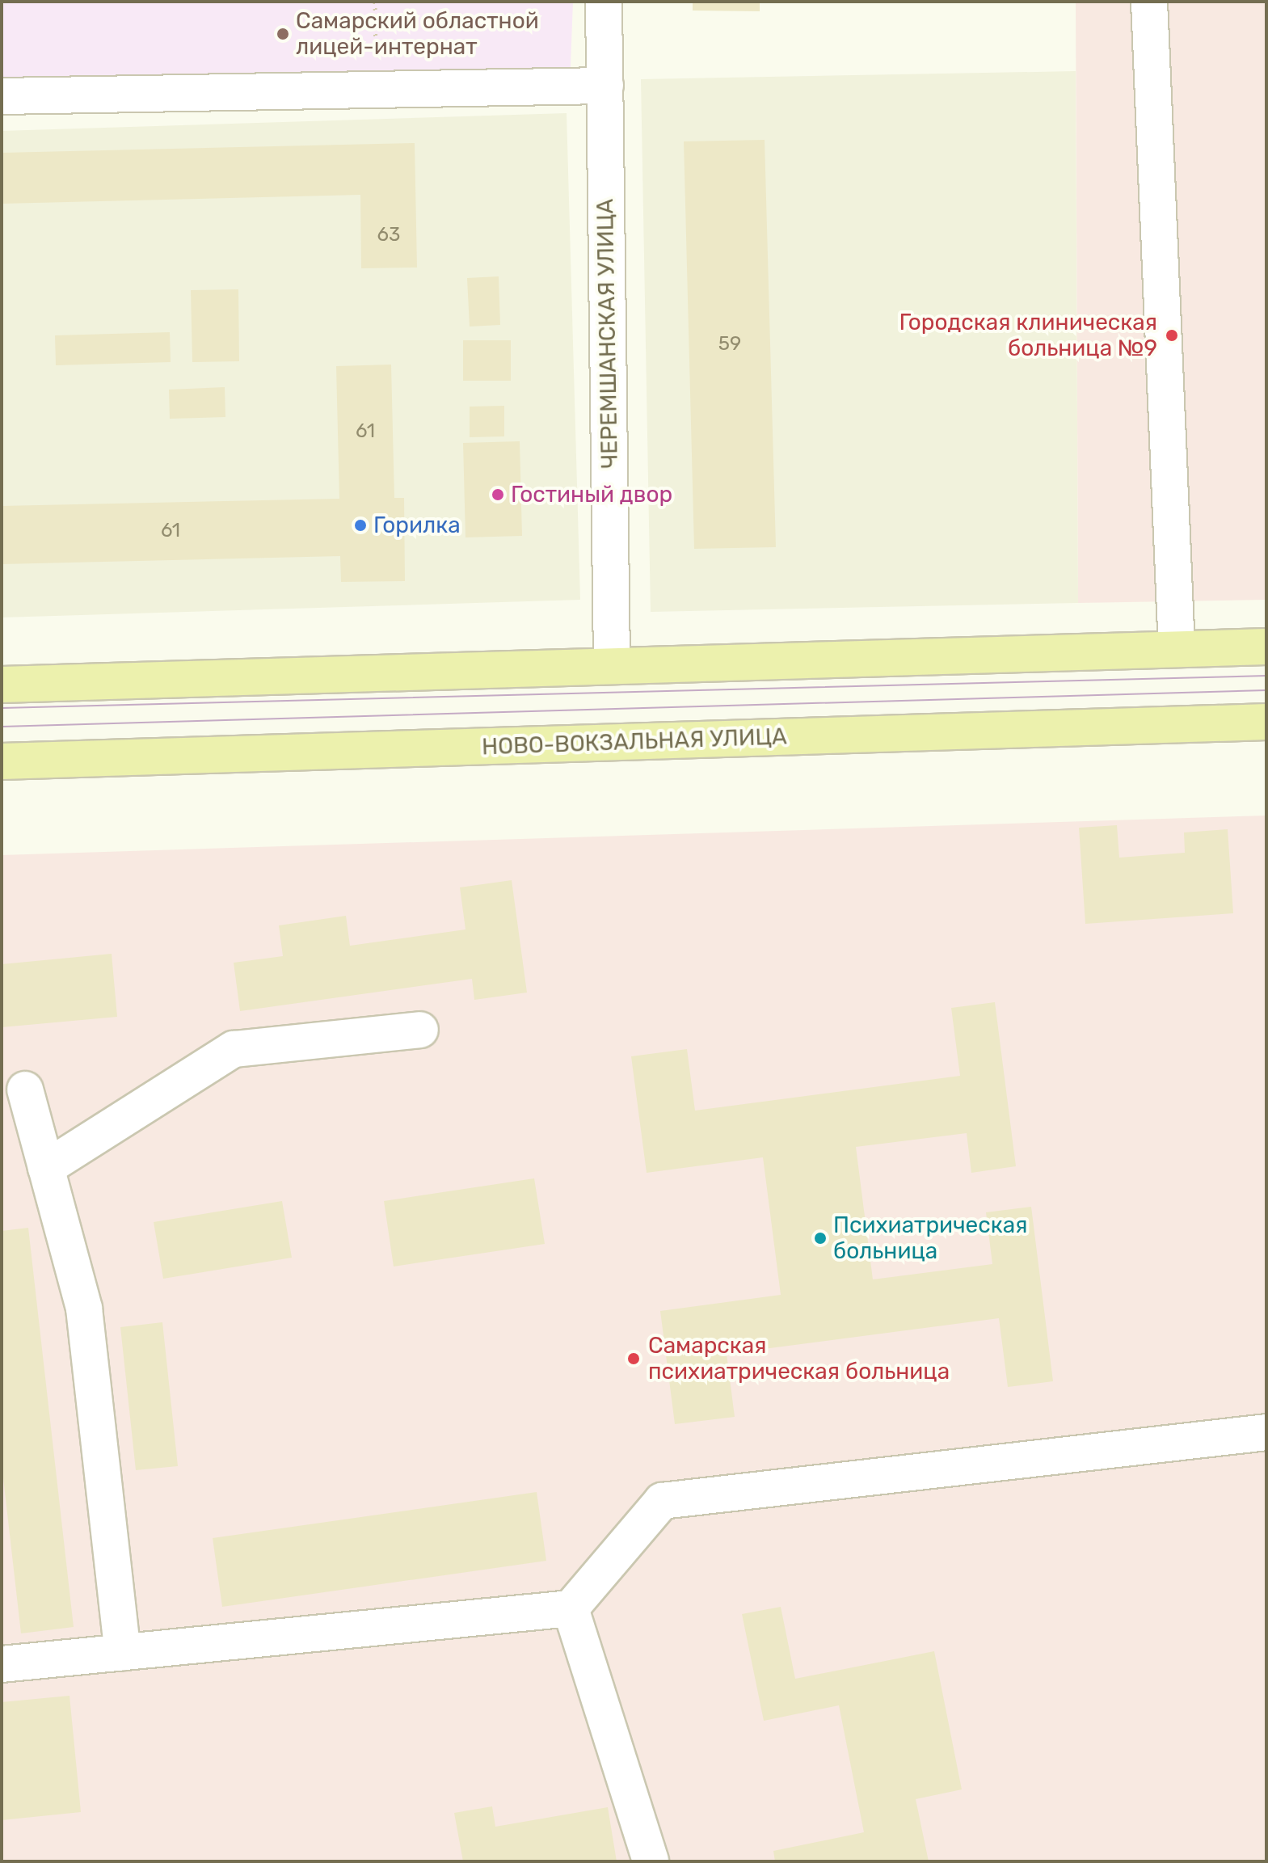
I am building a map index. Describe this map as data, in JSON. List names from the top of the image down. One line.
{"streets":{"main road":["НОВО-ВОКЗАЛЬНАЯ УЛИЦА"],"street":["ЧЕРЕМШАНСКАЯ УЛИЦА"]},"places":["Самарский областной лицей-интернат","Городская клиническая больница №9","Гостиный двор","Горилка","Психиатрическая больница","Самарская психиатрическая больница"],"house_numbers":["63","59","61","61"]}
